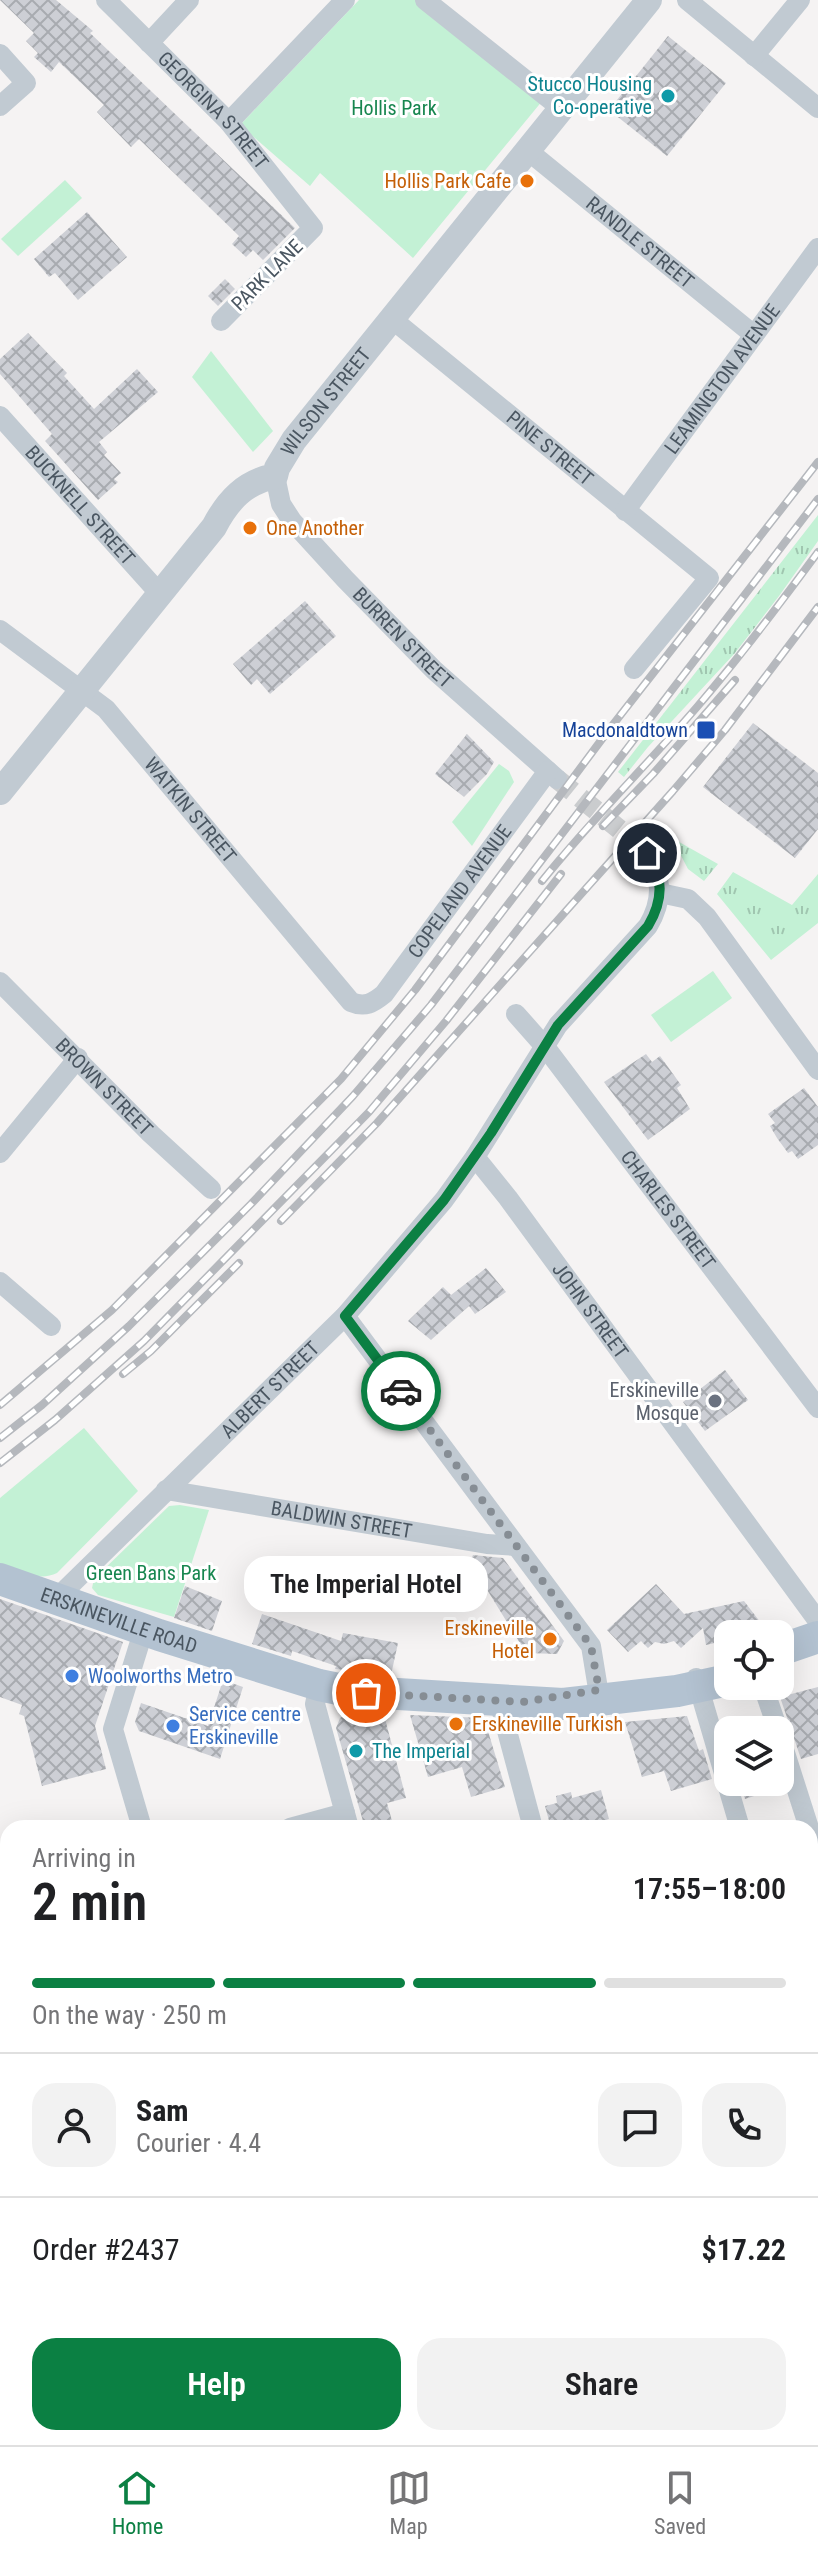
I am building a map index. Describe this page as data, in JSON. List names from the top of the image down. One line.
{"streets":{"main road":["ERSKINEVILLE ROAD"],"street":["GEORGINA STREET","RANDLE STREET","PARK LANE","LEAMINGTON AVENUE","WILSON STREET","PINE STREET","BUCKNELL STREET","BURREN STREET","WATKIN STREET","COPELAND AVENUE","BROWN STREET","CHARLES STREET","JOHN STREET","ALBERT STREET","BALDWIN STREET"]},"crossings":[["GEORGINA STREET","PARK LANE"],["RANDLE STREET","LEAMINGTON AVENUE"],["RANDLE STREET","WILSON STREET"],["LEAMINGTON AVENUE","PINE STREET"],["WILSON STREET","PINE STREET"],["WILSON STREET","BUCKNELL STREET"],["WILSON STREET","BURREN STREET"],["WILSON STREET","WATKIN STREET"],["BURREN STREET","COPELAND AVENUE"],["WATKIN STREET","COPELAND AVENUE"],["CHARLES STREET","ALBERT STREET"],["JOHN STREET","ALBERT STREET"],["ALBERT STREET","BALDWIN STREET"],["ALBERT STREET","ERSKINEVILLE ROAD"]],"parks":["Hollis Park","Green Bans Park"],"places":{"other":["Stucco Housing Co-operative","Hollis Park Cafe","One Another","Erskineville Mosque","Erskineville Hotel","Woolworths Metro","The Imperial Hotel","Erskineville Turkish","Service centre Erskineville","The Imperial"],"transit":["Macdonaldtown"]},"page":{"bubble":"The Imperial Hotel","heading":["2 min","Arriving in","17:55–18:00"],"panel":["Sam","Courier · 4.4","Order #2437","$17.22"],"bar":"On the way · 250 m","buttons":["Help","Share"],"tabs":["Home","Map","Saved"]}}
